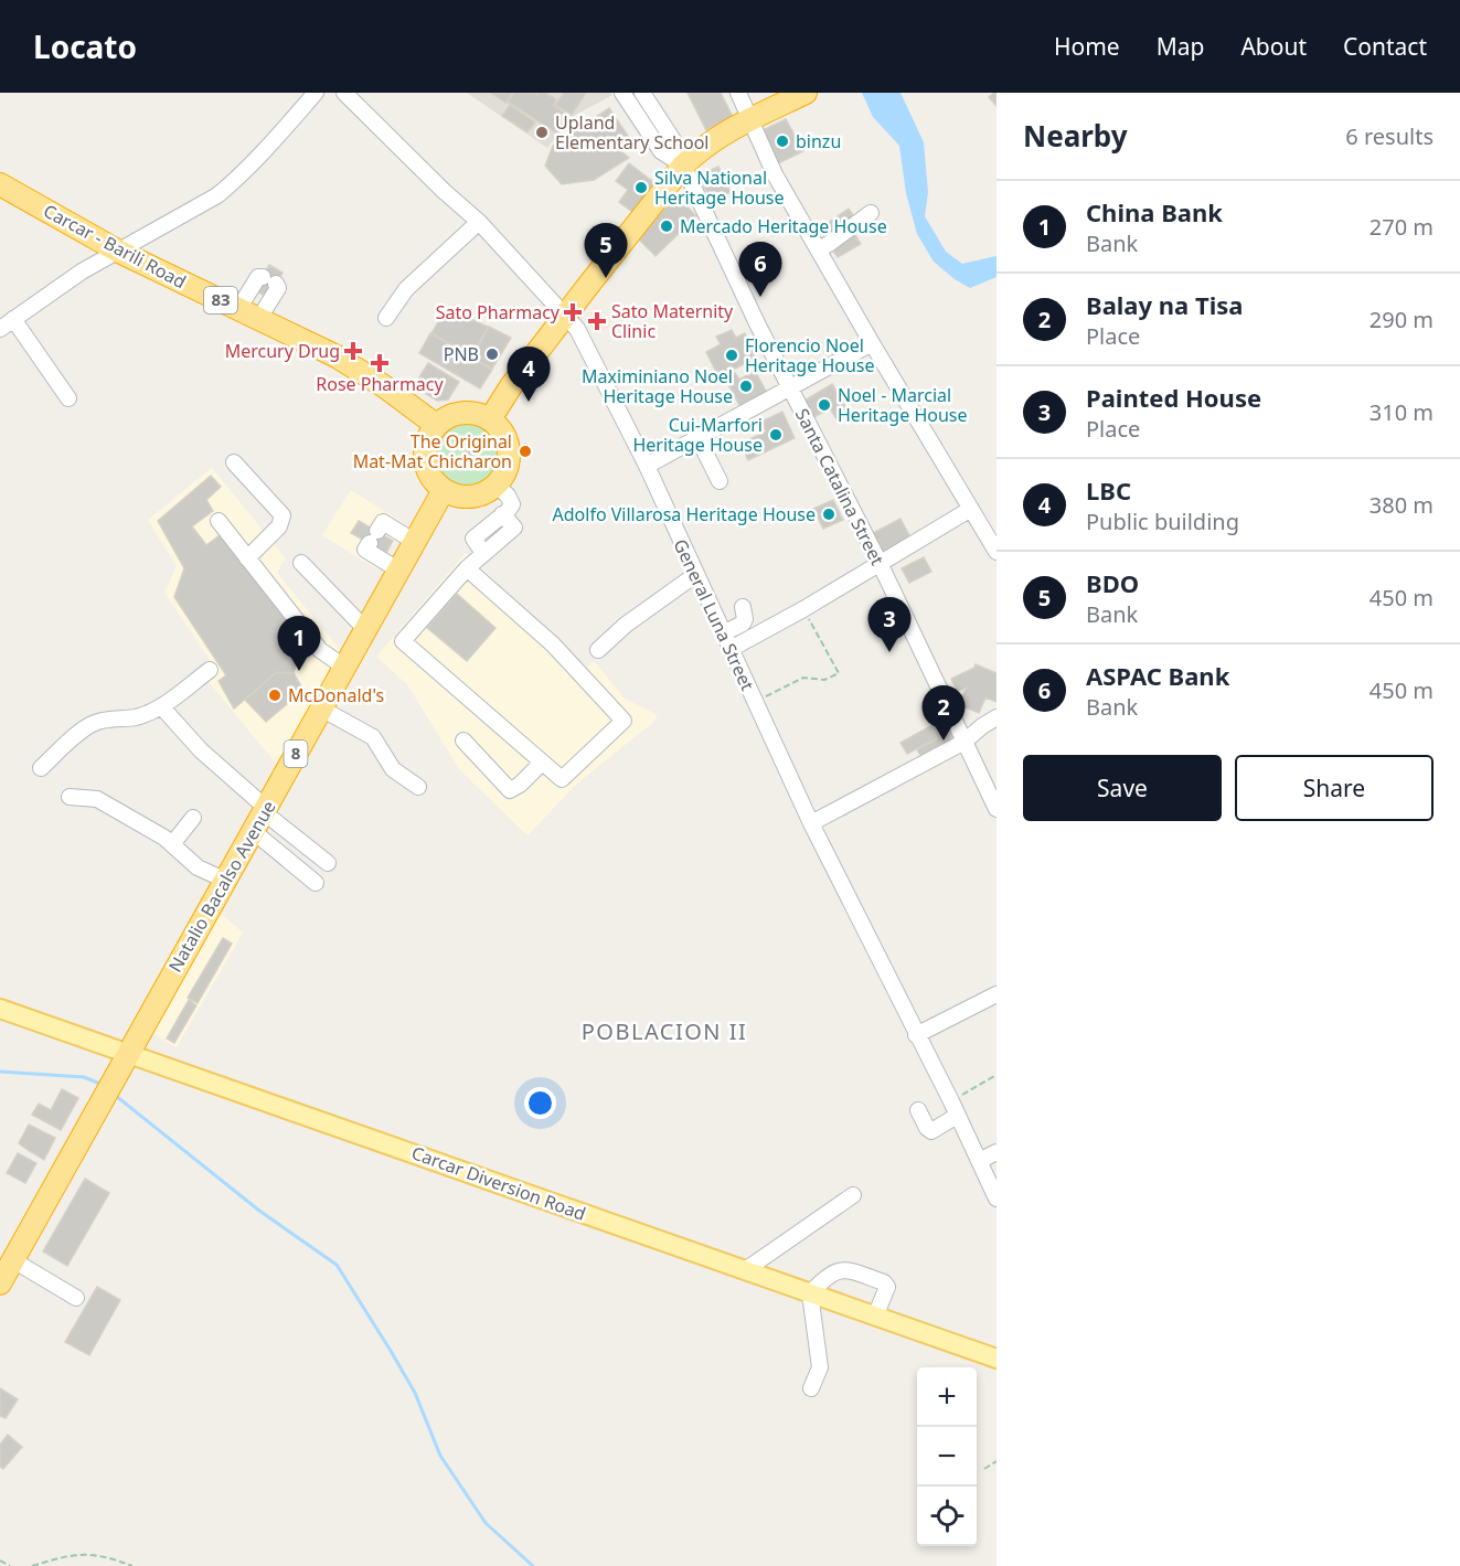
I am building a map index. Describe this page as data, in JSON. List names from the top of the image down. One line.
{"streets":{"highway":["Carcar - Barili Road","83","8","Natalio Bacalso Avenue"],"main road":["Carcar Diversion Road"],"street":["Santa Catalina Street","General Luna Street"]},"crossings":[["Carcar - Barili Road","Natalio Bacalso Avenue"],["Natalio Bacalso Avenue","Carcar Diversion Road"]],"districts":["POBLACION II"],"places":{"other":["Upland Elementary School","binzu","Silva National Heritage House","Mercado Heritage House","PNB","Florencio Noel Heritage House","Maximiniano Noel Heritage House","Noel - Marcial Heritage House","Cui-Marfori Heritage House","The Original Mat-Mat Chicharon","Adolfo Villarosa Heritage House","McDonald's"],"health":["Sato Pharmacy","Sato Maternity Clinic","Mercury Drug","Rose Pharmacy"]},"page":{"header":"Locato","nav":["Home","Map","About","Contact"],"heading":["Nearby","6 results"],"list":[{"mark":"1","name":"China Bank","note":"Bank","value":"270 m"},{"mark":"2","name":"Balay na Tisa","note":"Place","value":"290 m"},{"mark":"3","name":"Painted House","note":"Place","value":"310 m"},{"mark":"4","name":"LBC","note":"Public building","value":"380 m"},{"mark":"5","name":"BDO","note":"Bank","value":"450 m"},{"mark":"6","name":"ASPAC Bank","note":"Bank","value":"450 m"}],"pins":["5","6","4","3","1","2"],"buttons":["Save","Share"],"map_buttons":["+","−"]}}
